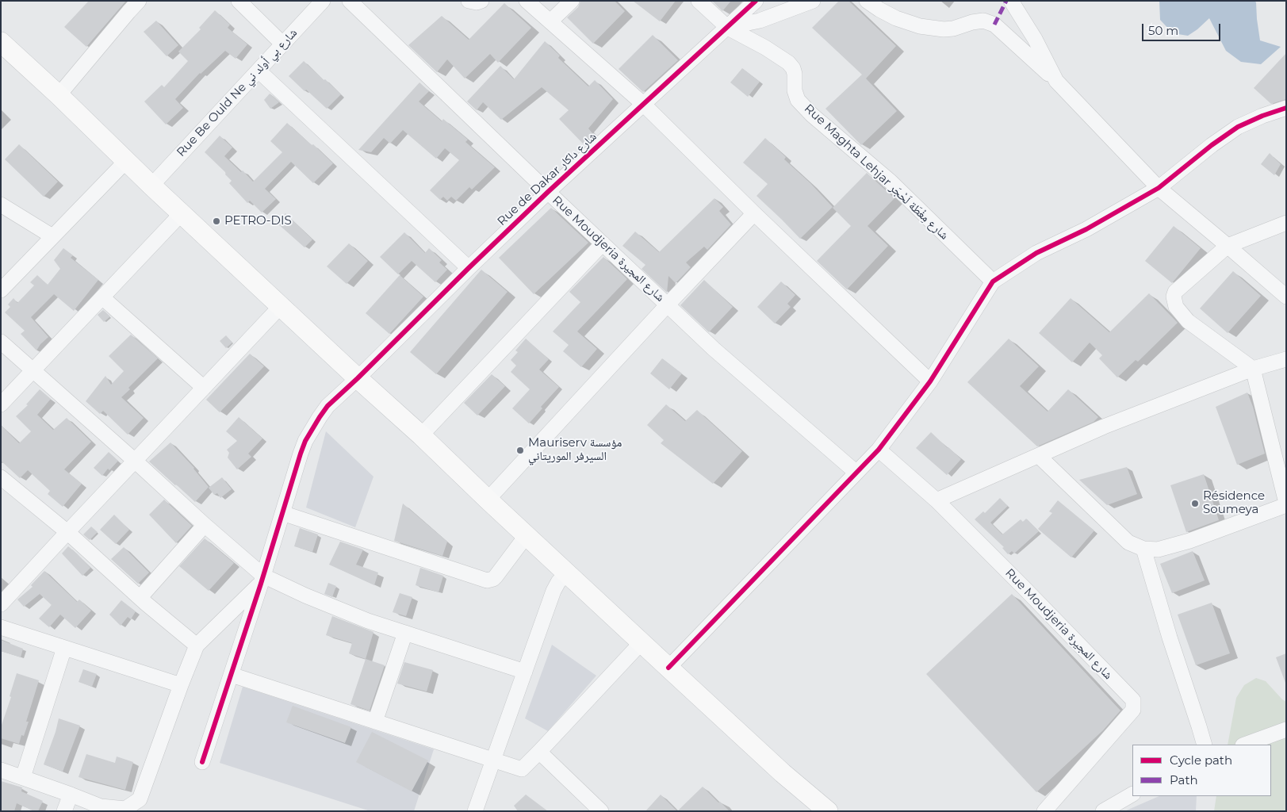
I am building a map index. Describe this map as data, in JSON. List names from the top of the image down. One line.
{"streets":{"street":["Rue Be Ould Ne شارع بي أولد ني","Rue Maghta Lehjar شارع مِغْطَة لَحْجَر","Rue de Dakar شارع داكار","Rue Moudjeria شارع المجيرة"]},"crossings":[["Rue Maghta Lehjar شارع مِغْطَة لَحْجَر","Rue de Dakar شارع داكار"],["Rue de Dakar شارع داكار","Rue Moudjeria شارع المجيرة"]],"places":["PETRO-DIS","Mauriserv مؤسسة السيرفر الموريتاني","Résidence Soumeya"],"legend":["Cycle path","Path"],"scale_bar":"50 m"}
